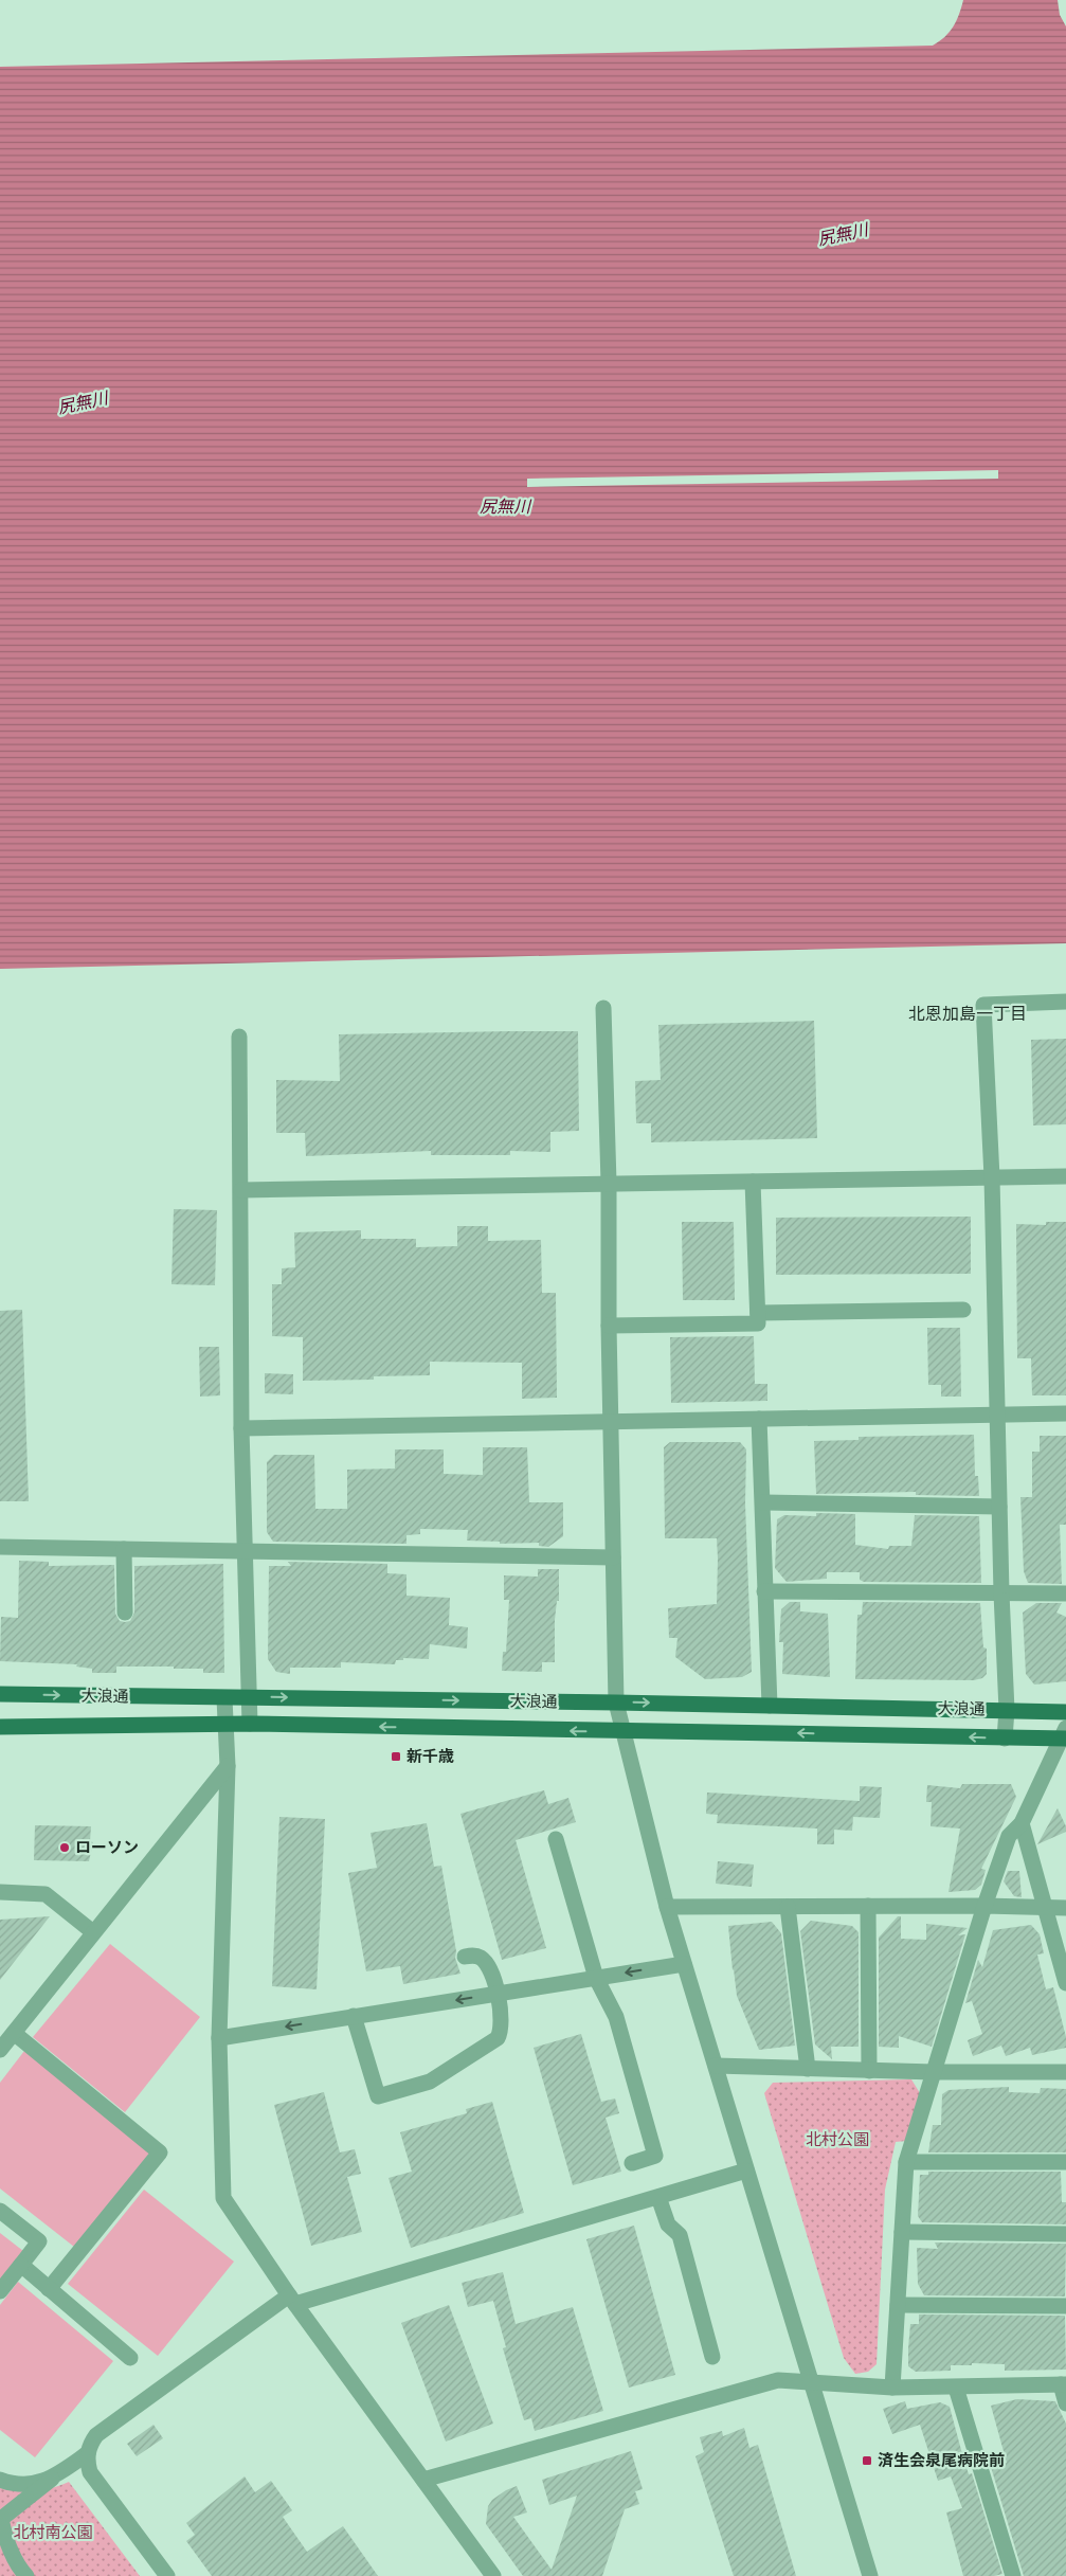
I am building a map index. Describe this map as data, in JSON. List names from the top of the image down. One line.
{"streets":{"main road":["大浪通"]},"districts":["北恩加島一丁目"],"water":["尻無川"],"parks":["北村公園","北村南公園"],"places":{"transit":["新千歳","済生会泉尾病院前"],"other":["ローソン"]}}
